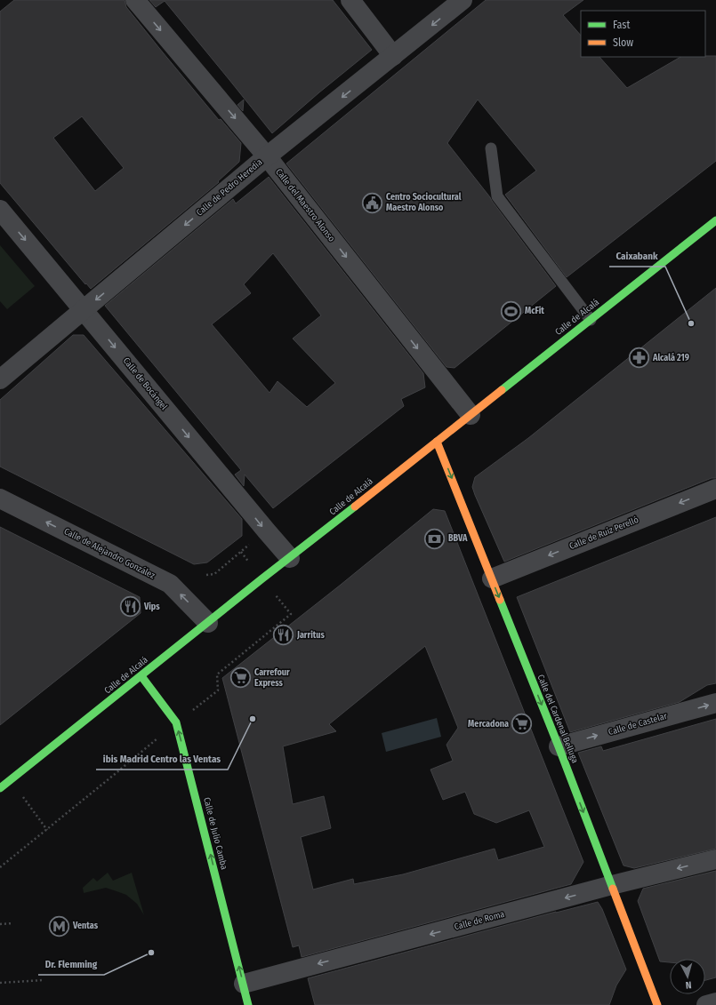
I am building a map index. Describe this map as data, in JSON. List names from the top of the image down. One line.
{"streets":{"street":["Calle de Pedro Heredia","Calle del Maestro Alonso","Calle de Alcalá","Calle de Bocángel","Calle de Ruiz Perelló","Calle de Alejandro González","Calle del Cardenal Belluga","Calle de Castelar","Calle de Julio Camba","Calle de Roma"]},"crossings":[["Calle de Pedro Heredia","Calle del Maestro Alonso"],["Calle de Pedro Heredia","Calle de Bocángel"],["Calle del Maestro Alonso","Calle de Alcalá"],["Calle de Alcalá","Calle de Bocángel"],["Calle de Alcalá","Calle de Alejandro González"],["Calle de Alcalá","Calle del Cardenal Belluga"],["Calle de Alcalá","Calle de Julio Camba"],["Calle de Ruiz Perelló","Calle del Cardenal Belluga"],["Calle del Cardenal Belluga","Calle de Castelar"],["Calle del Cardenal Belluga","Calle de Roma"],["Calle de Julio Camba","Calle de Roma"]],"one_way":["Calle de Pedro Heredia","Calle del Maestro Alonso","Calle de Bocángel","Calle de Ruiz Perelló","Calle de Alejandro González","Calle del Cardenal Belluga","Calle de Castelar","Calle de Julio Camba","Calle de Roma"],"places":{"public building":["Centro Sociocultural Maestro Alonso"],"sports":["McFit"],"other":["Caixabank","ibis Madrid Centro las Ventas","Dr. Flemming"],"pharmacy":["Alcalá 219"],"bank":["BBVA"],"restaurant":["Vips","Jarritus"],"supermarket":["Carrefour Express","Mercadona"],"metro station":["Ventas"]},"legend":["Fast","Slow"],"north":"bottom"}
